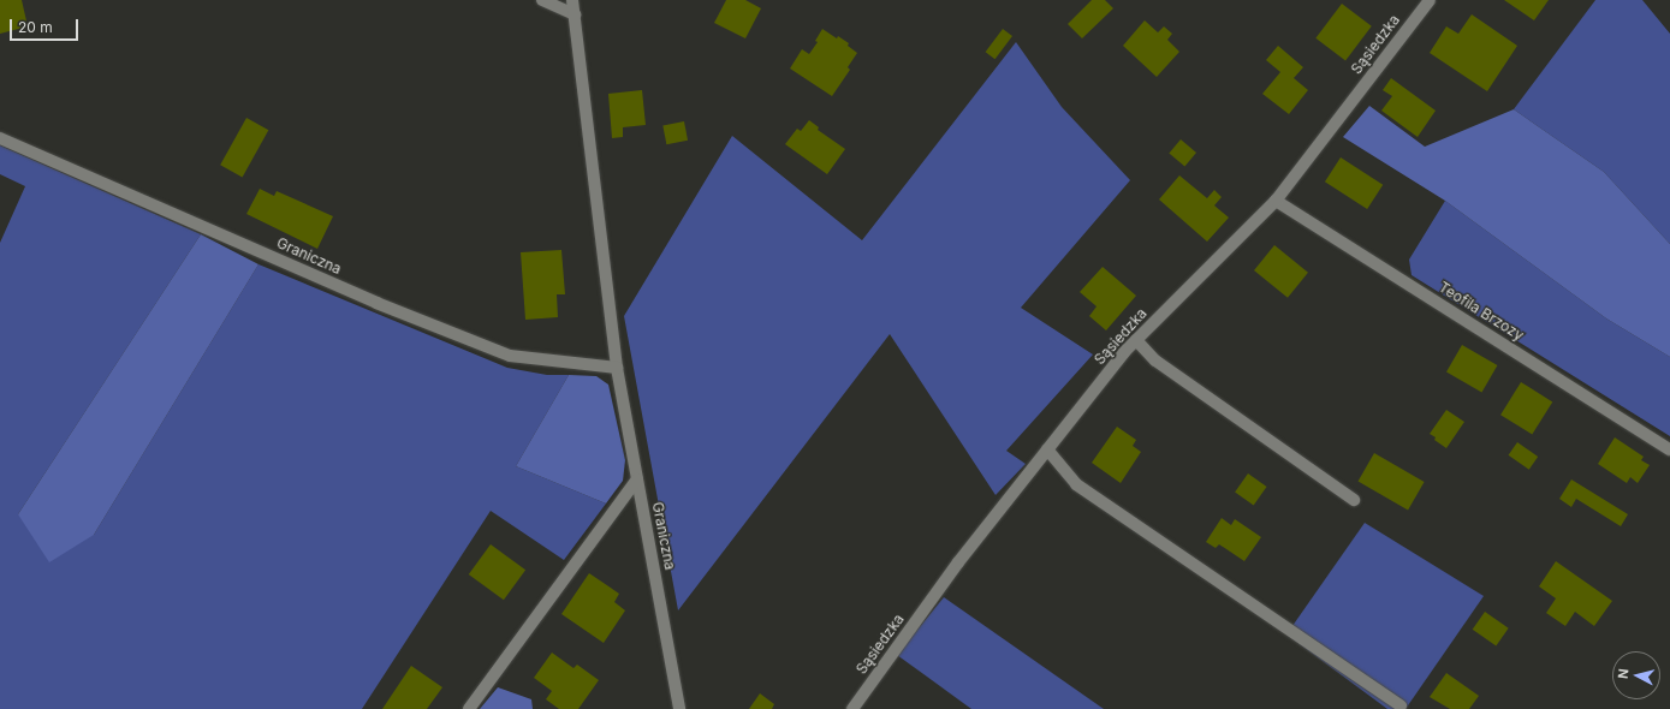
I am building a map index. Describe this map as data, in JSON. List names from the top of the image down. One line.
{"streets":{"street":["Sąsiedzka","Graniczna","Teofila Brzozy"]},"crossings":[["Sąsiedzka","Teofila Brzozy"]],"scale_bar":"20 m","north":"left"}
